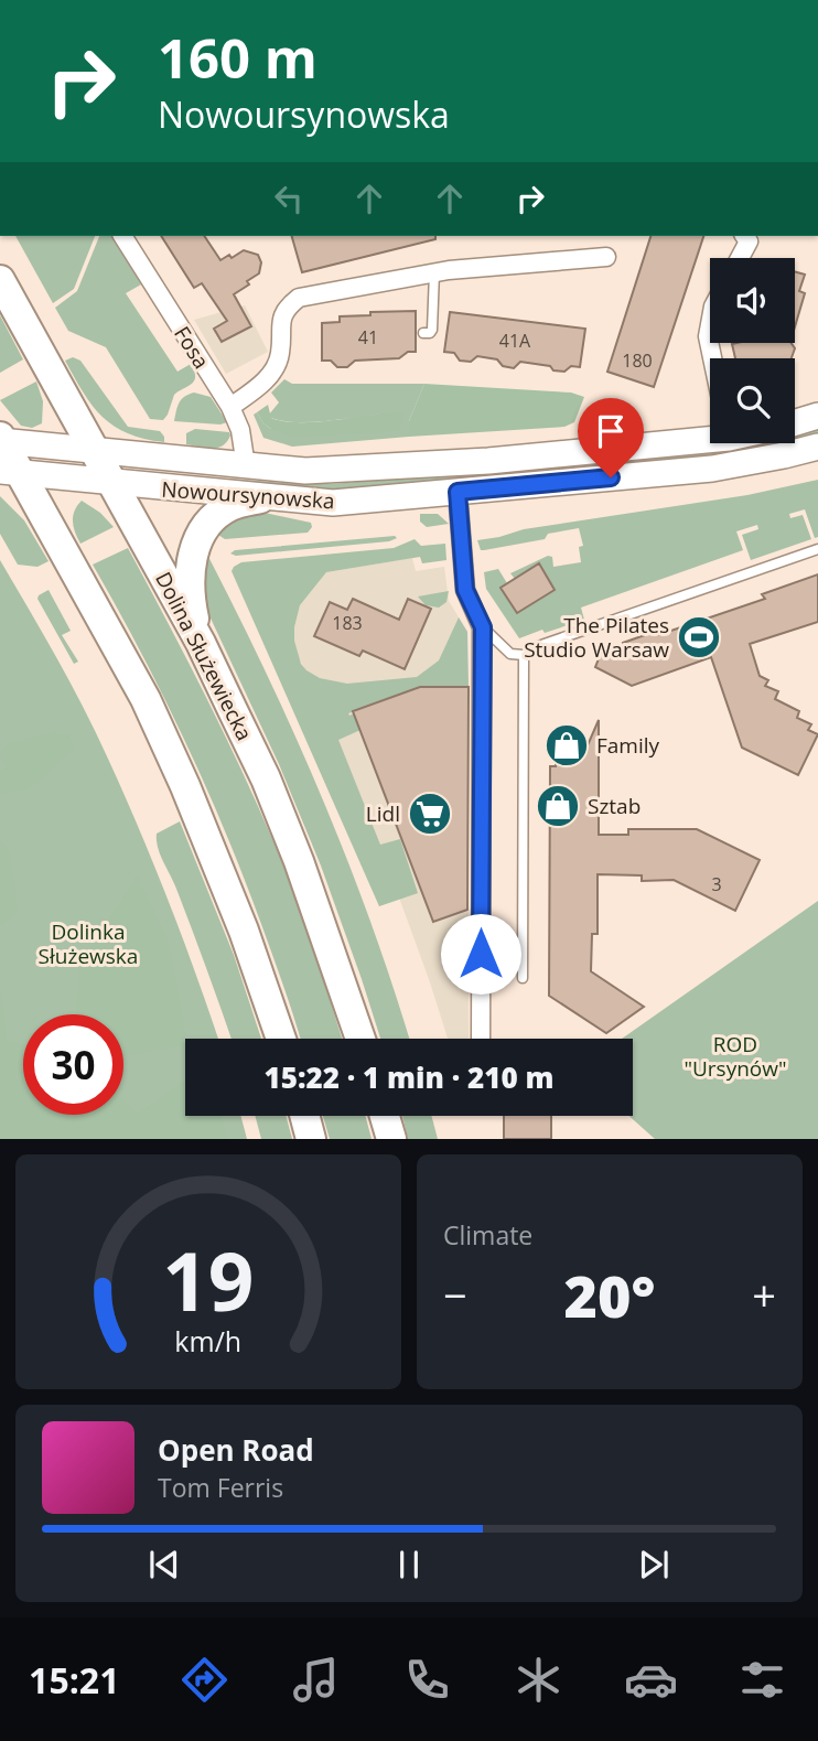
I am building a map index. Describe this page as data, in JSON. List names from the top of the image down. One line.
{"streets":{"main road":["Dolina Służewiecka"],"street":["Fosa","Nowoursynowska"]},"crossings":[["Fosa","Nowoursynowska"],["Nowoursynowska","Dolina Służewiecka"]],"parks":["Dolinka Służewska","ROD \"Ursynów\""],"places":{"sports":["The Pilates Studio Warsaw"],"shop":["Family","Sztab"],"supermarket":["Lidl"]},"house_numbers":["41","41A","180","183","3"],"page":{"turn":["160 m","Nowoursynowska"],"limit":"30","trip":"15:22 · 1 min · 210 m","tile":"Climate","heat":["−","20°","+"],"song":["Open Road","Tom Ferris"],"tabs":"15:21","gauge":["19","km/h"]}}
